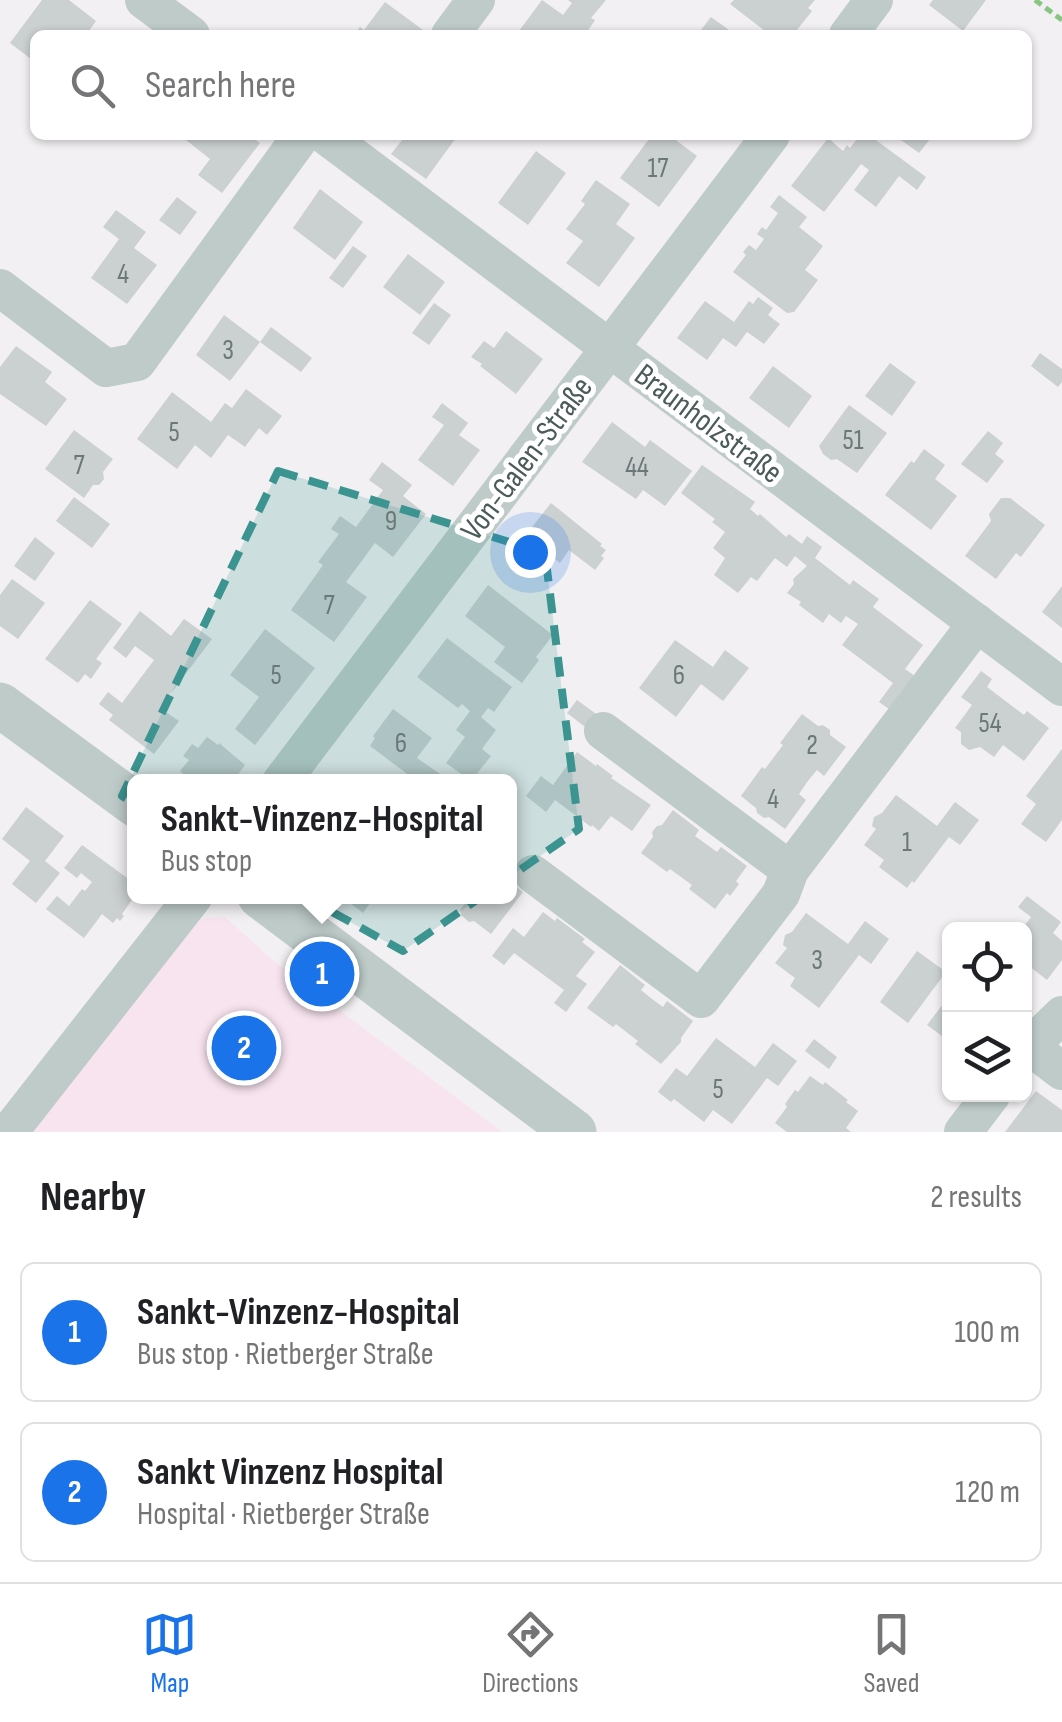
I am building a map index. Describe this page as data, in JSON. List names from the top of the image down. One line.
{"streets":{"street":["Braunholzstraße","Von-Galen-Straße"]},"crossings":[["Braunholzstraße","Von-Galen-Straße"]],"house_numbers":["17","4","3","5","51","7","44","9","7","5","6","54","6","2","4","1","3","5"],"page":{"search":"Search here","popup":["Sankt-Vinzenz-Hospital","Bus stop"],"pins":["1","2"],"heading":["Nearby","2 results"],"list":[{"mark":"1","name":"Sankt-Vinzenz-Hospital","note":"Bus stop · Rietberger Straße","value":"100 m"},{"mark":"2","name":"Sankt Vinzenz Hospital","note":"Hospital · Rietberger Straße","value":"120 m"}],"nav":["Map","Directions","Saved"]}}
